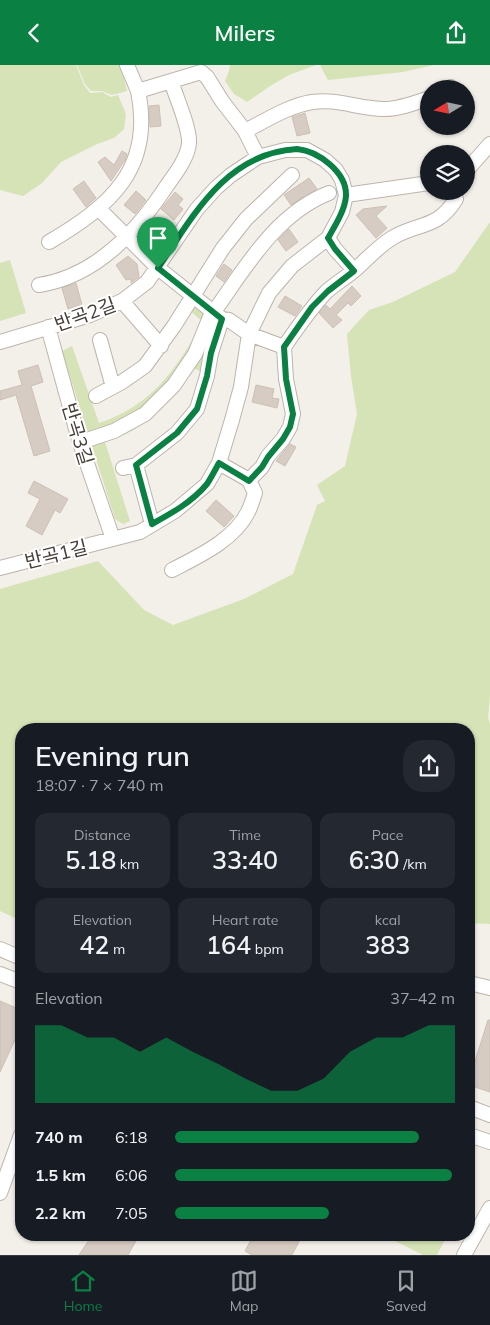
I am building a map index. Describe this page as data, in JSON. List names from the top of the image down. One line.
{"streets":{"street":["반곡2길","반곡3길","반곡1길"]},"crossings":[["반곡2길","반곡3길"],["반곡3길","반곡1길"]],"north":"left","page":{"header":"Milers","heading":["Evening run","18:07 · 7 × 740 m"],"stats":[["Distance","5.18 km"],["Time","33:40"],["Pace","6:30 /km"],["Elevation","42 m"],["Heart rate","164 bpm"],["kcal","383"]],"chart":["Elevation","37–42 m"],"list":[{"name":"740 m","note":"6:18"},{"name":"1.5 km","note":"6:06"},{"name":"2.2 km","note":"7:05"}],"tabs":["Home","Map","Saved"]}}
